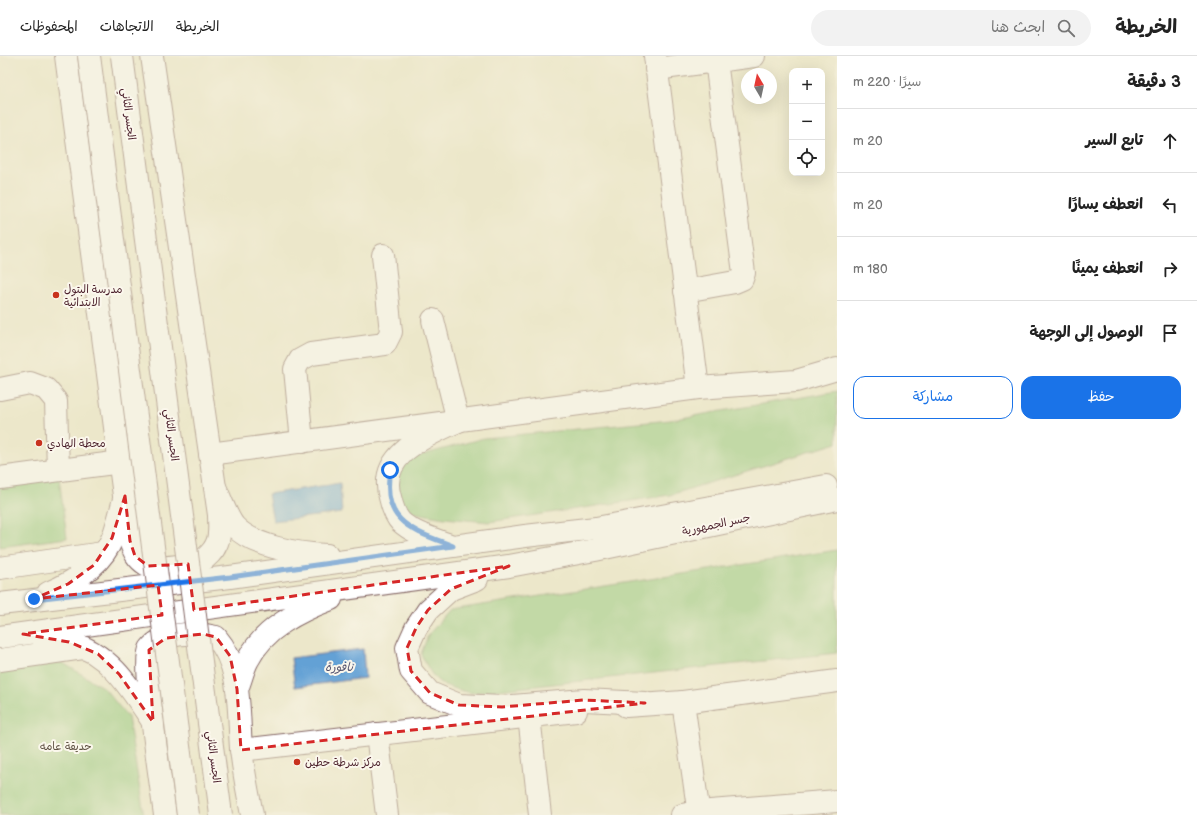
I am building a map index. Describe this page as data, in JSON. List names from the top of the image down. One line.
{"streets":{"main road":["الجسر الثاني","جسر الجمهورية"]},"water":["نافورة"],"parks":["حديقة عامه"],"places":["مدرسة البتول الابتدائية","محطة الهادي","مركز شرطة حطين"],"north":"top","page":{"header":"الخريطة","search":"ابحث هنا","nav":["الخريطة","الاتجاهات","المحفوظات"],"heading":["3 دقيقة","سيرًا · 220 m"],"map_buttons":["+","−"],"list":[["تابع السير","20 m"],["انعطف يسارًا","20 m"],["انعطف يمينًا","180 m"],"الوصول إلى الوجهة"],"buttons":["حفظ","مشاركة"]}}
